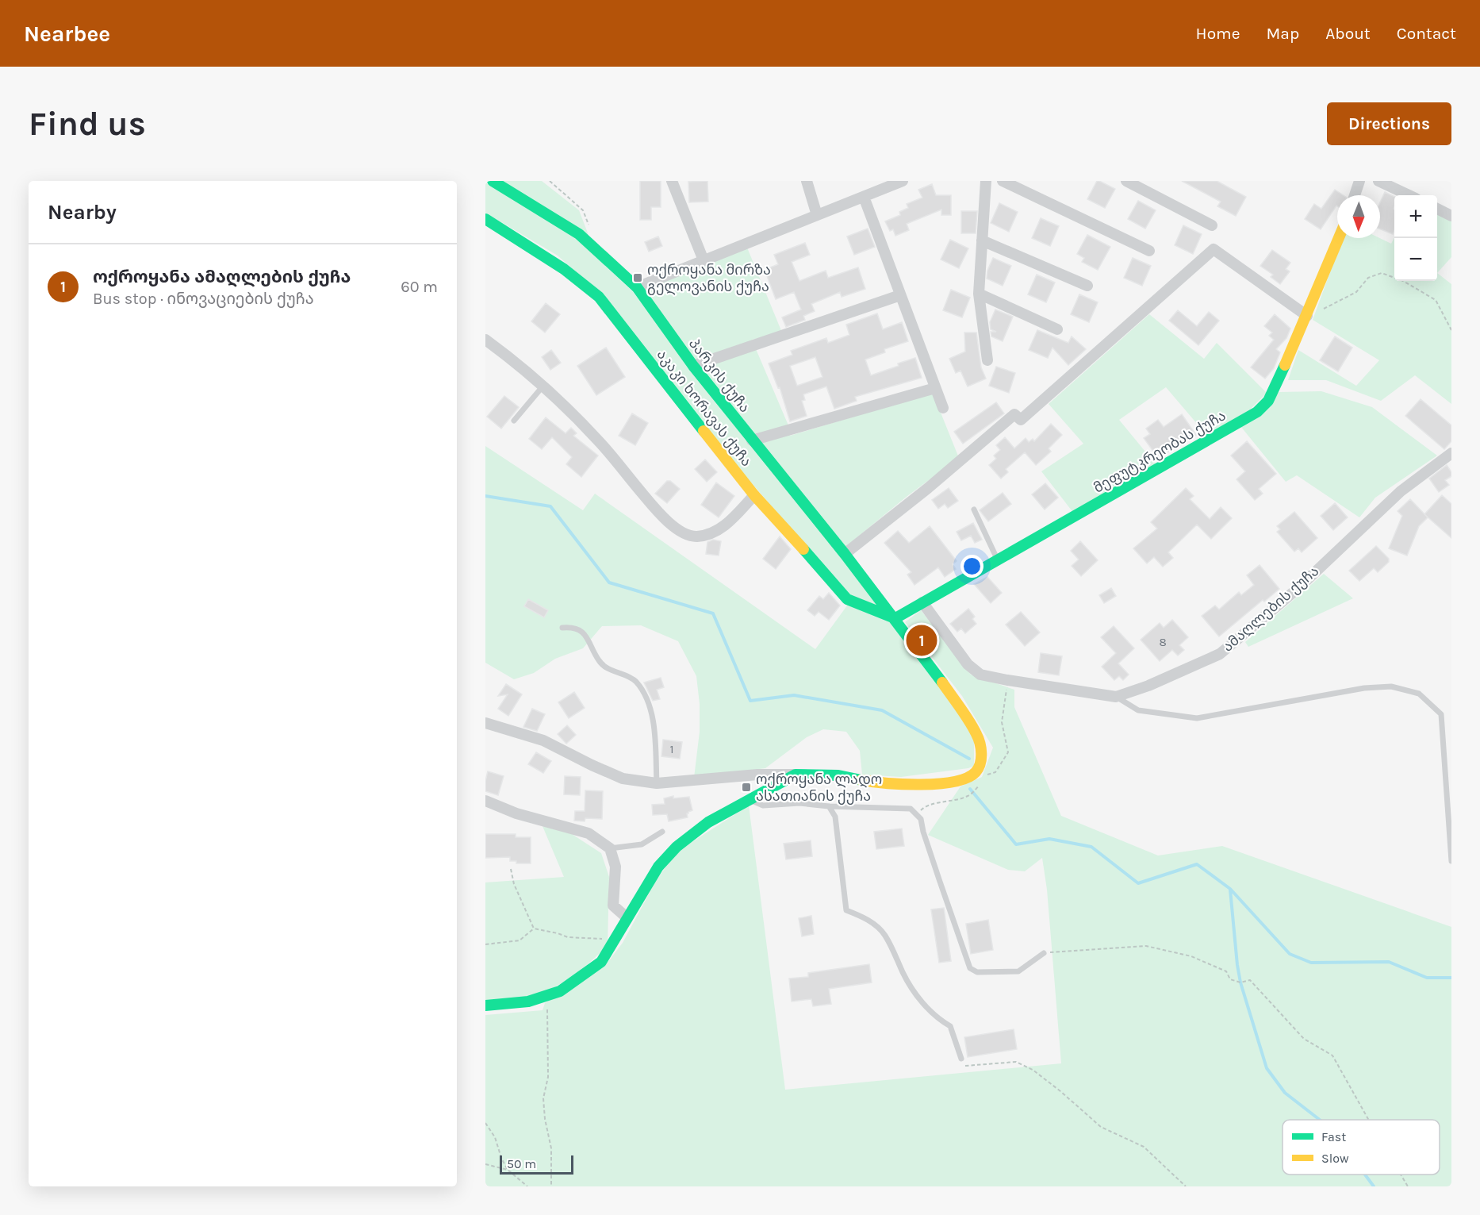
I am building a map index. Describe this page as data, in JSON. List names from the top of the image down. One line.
{"streets":{"street":["პარკის ქუჩა","აკაკი ხორავას ქუჩა","მეფუტკრეობას ქუჩა","ამაღლების ქუჩა"]},"crossings":[["პარკის ქუჩა","აკაკი ხორავას ქუჩა"],["პარკის ქუჩა","მეფუტკრეობას ქუჩა"],["აკაკი ხორავას ქუჩა","მეფუტკრეობას ქუჩა"],["მეფუტკრეობას ქუჩა","ამაღლების ქუჩა"]],"places":{"transit":["ოქროყანა მირზა გელოვანის ქუჩა","ოქროყანა ლადო ასათიანის ქუჩა"]},"house_numbers":["8","1"],"legend":["Fast","Slow"],"scale_bar":"50 m","north":"bottom","page":{"header":"Nearbee","nav":["Home","Map","About","Contact"],"buttons":"Directions","title":"Find us","heading":"Nearby","map_buttons":["+","−"],"list":[{"mark":"1","name":"ოქროყანა ამაღლების ქუჩა","note":"Bus stop · ინოვაციების ქუჩა","value":"60 m"}],"pins":"1","scale":"50 m"}}
